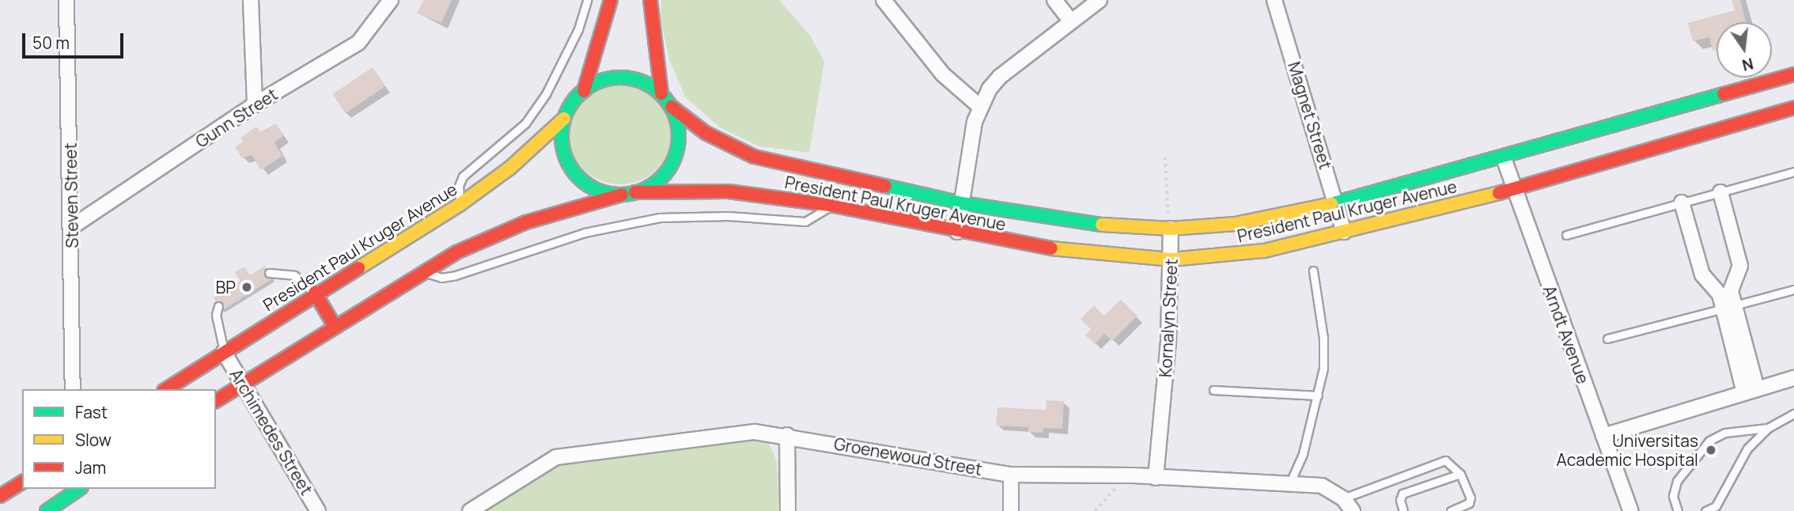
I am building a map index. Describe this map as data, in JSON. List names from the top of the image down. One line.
{"streets":{"street":["Magnet Street","Gunn Street","Steven Street","President Paul Kruger Avenue","Kornalyn Street","Arndt Avenue","Archimedes Street","Groenewoud Street"]},"crossings":[["Magnet Street","President Paul Kruger Avenue"],["Gunn Street","Steven Street"],["President Paul Kruger Avenue","Kornalyn Street"],["President Paul Kruger Avenue","Arndt Avenue"],["President Paul Kruger Avenue","Archimedes Street"],["Kornalyn Street","Groenewoud Street"]],"places":["BP","Universitas Academic Hospital"],"legend":["Fast","Slow","Jam"],"scale_bar":"50 m","north":"bottom"}
